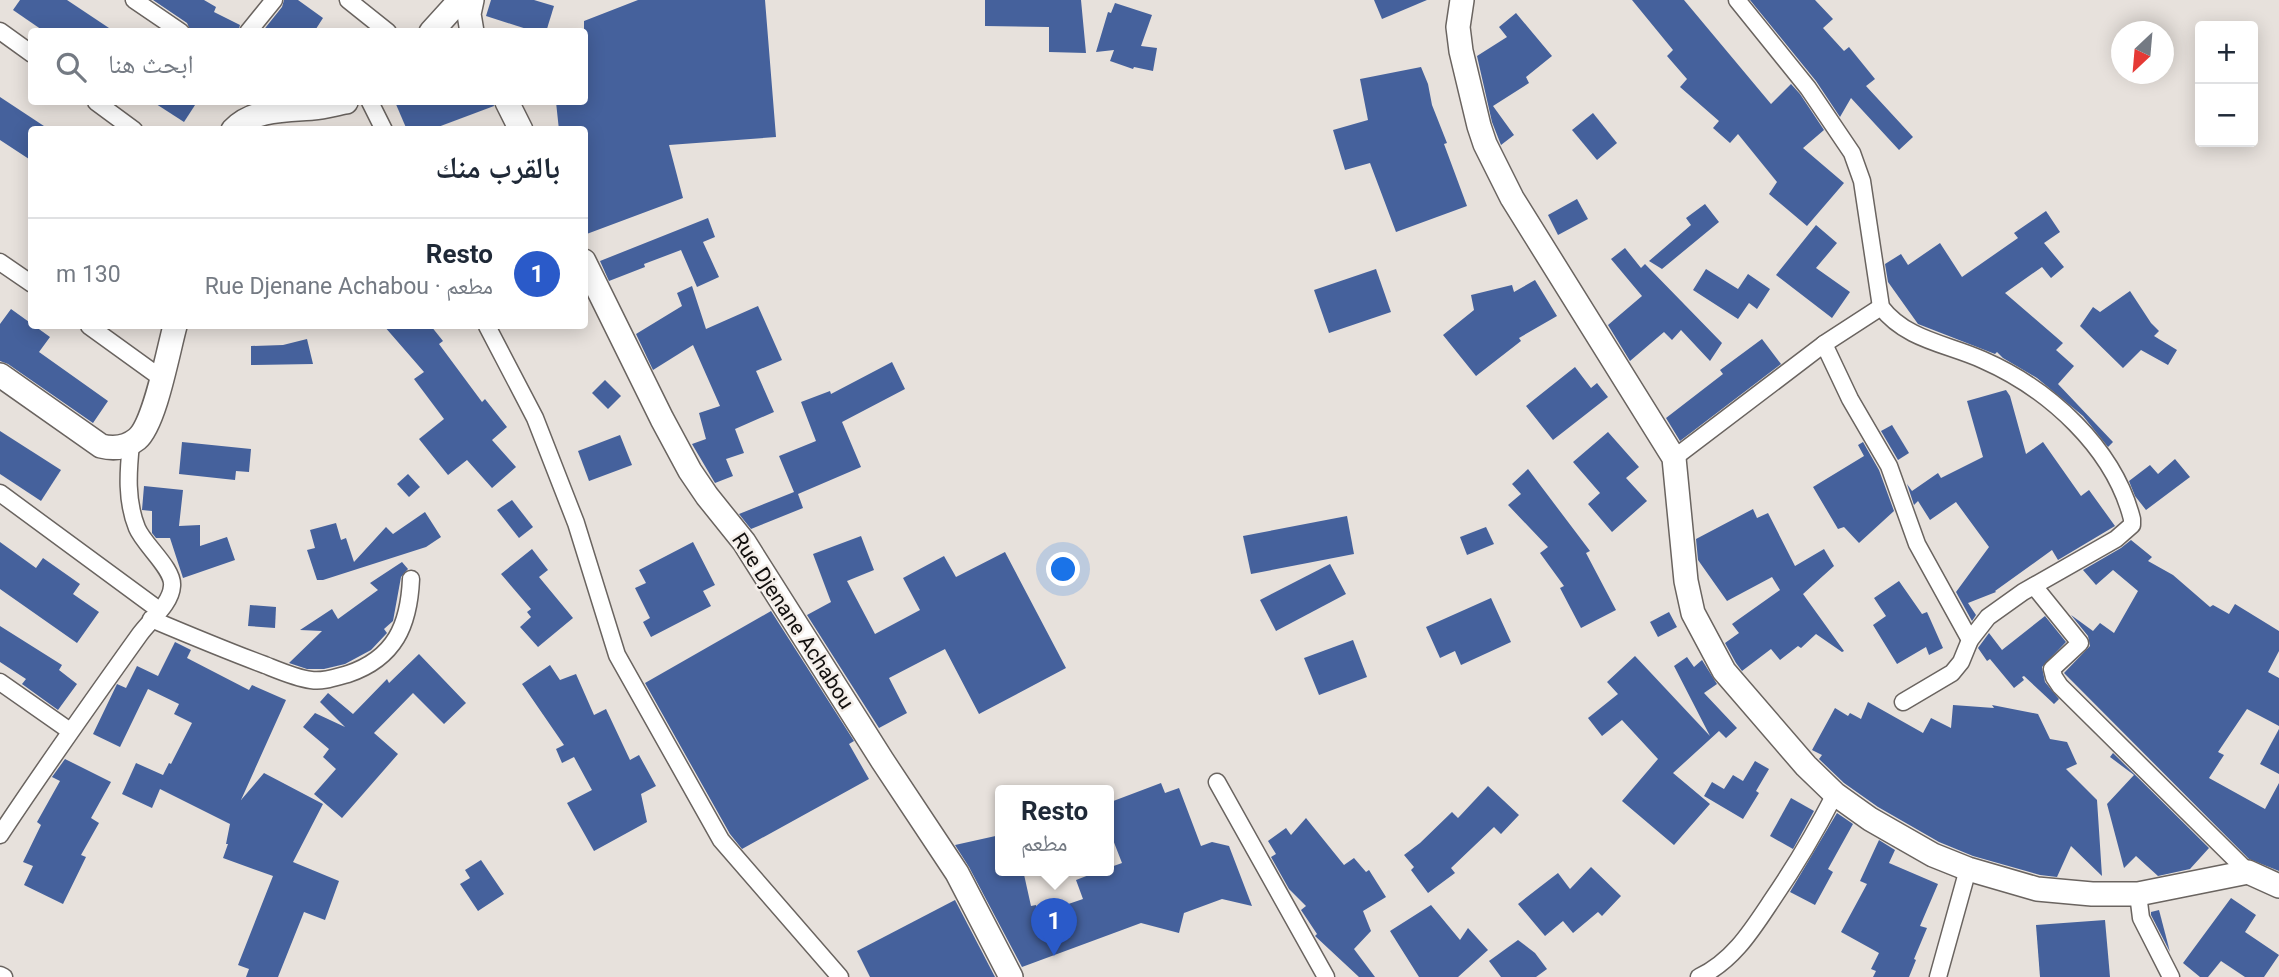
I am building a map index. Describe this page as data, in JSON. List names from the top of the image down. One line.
{"streets":{"street":["Rue Djenane Achabou"]},"north":"bottom left","page":{"map_buttons":["+","−"],"search":"ابحث هنا","heading":"بالقرب منك","list":[{"mark":"1","name":"Resto","note":"مطعم · Rue Djenane Achabou","value":"130 m"}],"popup":["Resto","مطعم"],"pins":"1"}}
